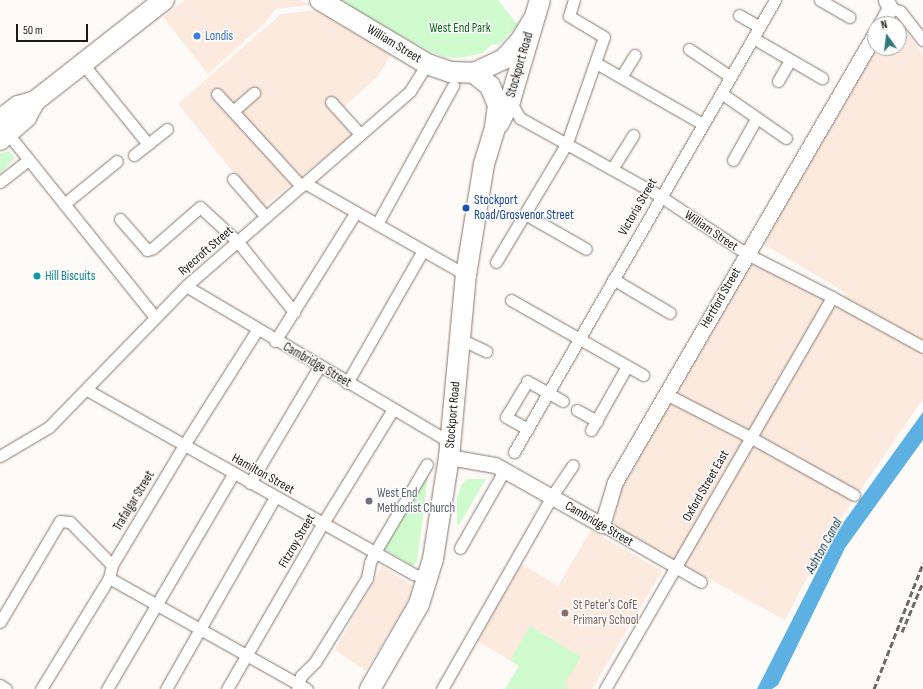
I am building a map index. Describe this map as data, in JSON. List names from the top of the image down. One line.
{"streets":{"highway":["William Street","Stockport Road"],"street":["Victoria Street","Ryecroft Street","Hertford Street","Cambridge Street","Hamilton Street","Oxford Street East","Trafalgar Street","Fitzroy Street"]},"crossings":[["William Street","Stockport Road"],["William Street","Victoria Street"],["William Street","Ryecroft Street"],["William Street","Hertford Street"],["William Street","Oxford Street East"],["Stockport Road","Cambridge Street"],["Stockport Road","Hamilton Street"],["Ryecroft Street","Cambridge Street"],["Ryecroft Street","Hamilton Street"],["Hertford Street","Cambridge Street"],["Cambridge Street","Oxford Street East"],["Cambridge Street","Trafalgar Street"],["Cambridge Street","Fitzroy Street"],["Hamilton Street","Trafalgar Street"],["Hamilton Street","Fitzroy Street"]],"water":["Ashton Canal"],"parks":["West End Park"],"places":["Londis","Stockport Road/Grosvenor Street","Hill Biscuits","West End Methodist Church","St Peter's CofE Primary School"],"scale_bar":"50 m","north":"top"}
